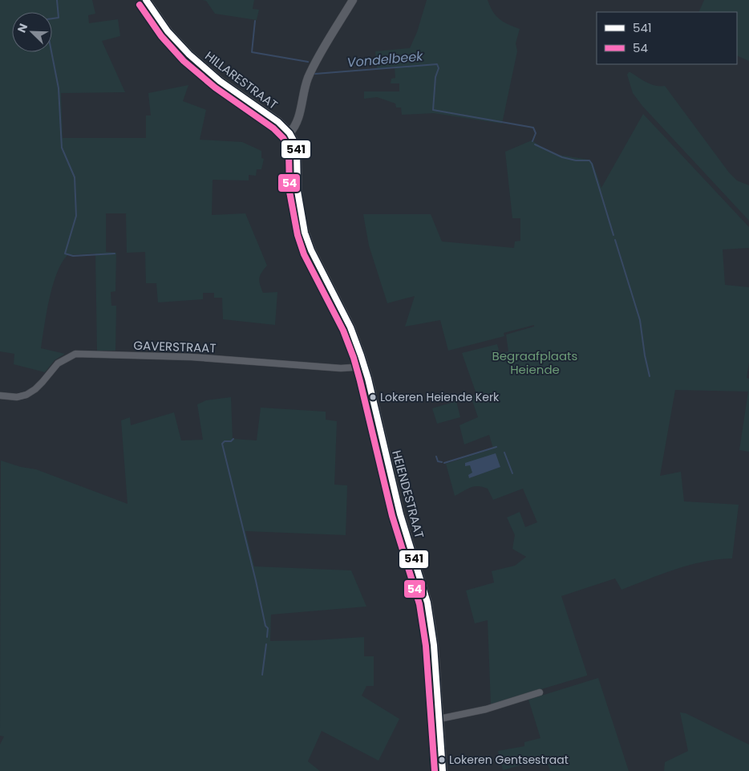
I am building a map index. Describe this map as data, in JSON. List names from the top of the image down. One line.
{"streets":{"main road":["HILLARESTRAAT","HEIENDESTRAAT"],"street":["GAVERSTRAAT"]},"crossings":[["HILLARESTRAAT","GAVERSTRAAT"],["HILLARESTRAAT","HEIENDESTRAAT"],["GAVERSTRAAT","HEIENDESTRAAT"]],"water":["Vondelbeek"],"parks":["Begraafplaats Heiende"],"places":["Lokeren Heiende Kerk","Lokeren Gentsestraat"],"lines":["transit line 541","transit line 54"],"legend":["541","54"],"north":"top left"}
